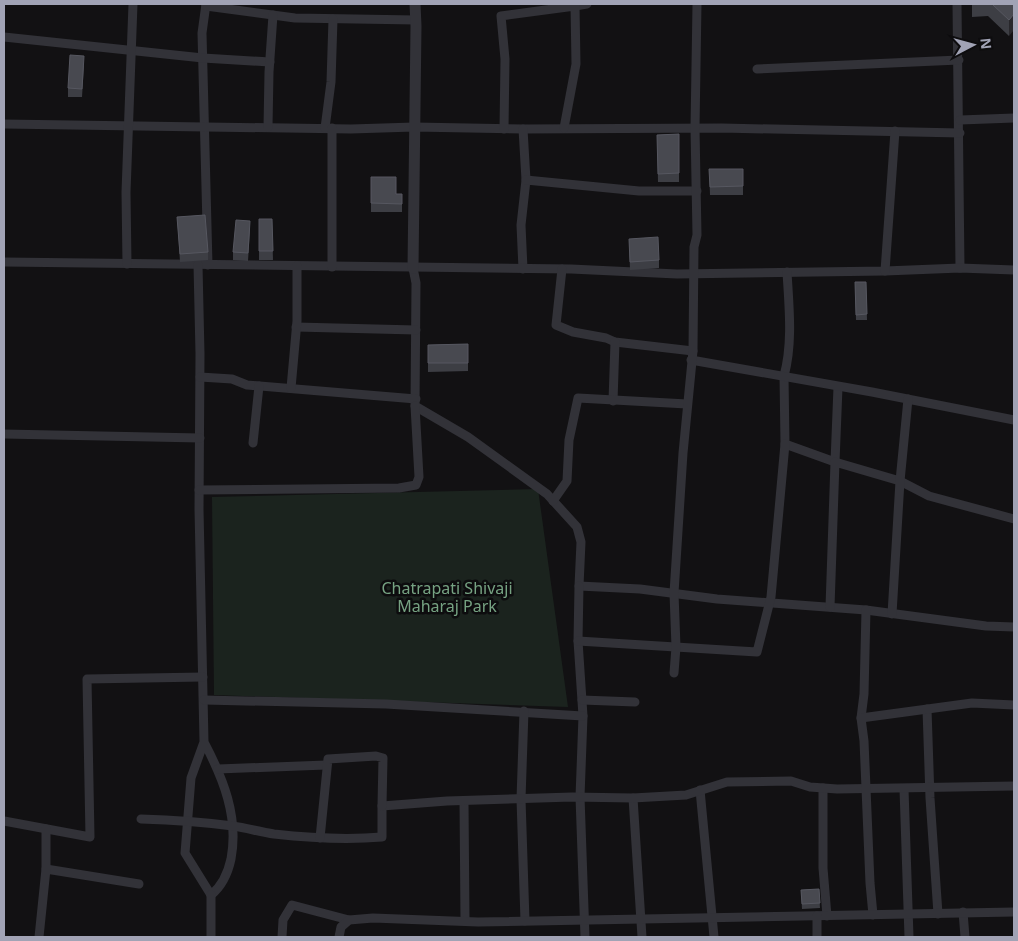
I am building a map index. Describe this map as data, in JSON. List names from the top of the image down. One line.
{"parks":["Chatrapati Shivaji Maharaj Park"],"north":"right"}
